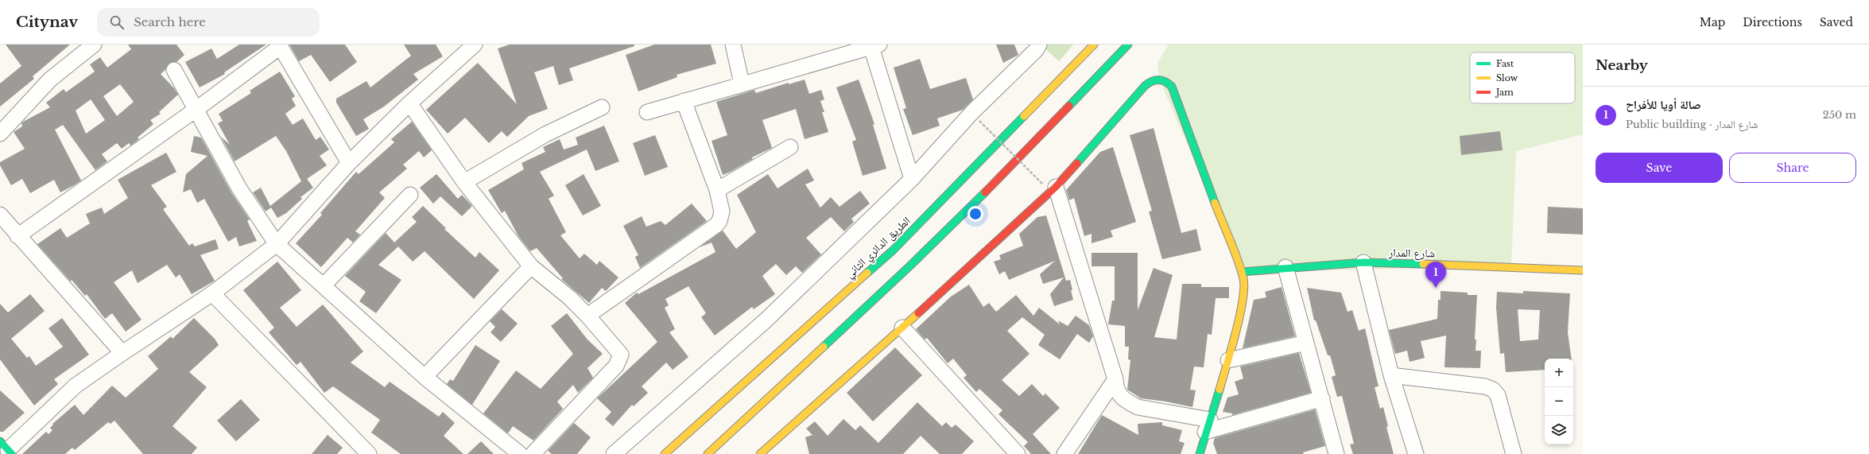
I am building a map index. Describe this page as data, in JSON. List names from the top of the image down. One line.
{"streets":{"main road":["الطريق الدائري الثاني","شارع المدار"]},"legend":["Fast","Slow","Jam"],"page":{"header":"Citynav","search":"Search here","nav":["Map","Directions","Saved"],"heading":"Nearby","list":[{"mark":"1","name":"صالة أويا للأفراح","note":"Public building · شارع المدار","value":"250 m"}],"buttons":["Save","Share"],"pins":"1","map_buttons":["+","−"]}}
